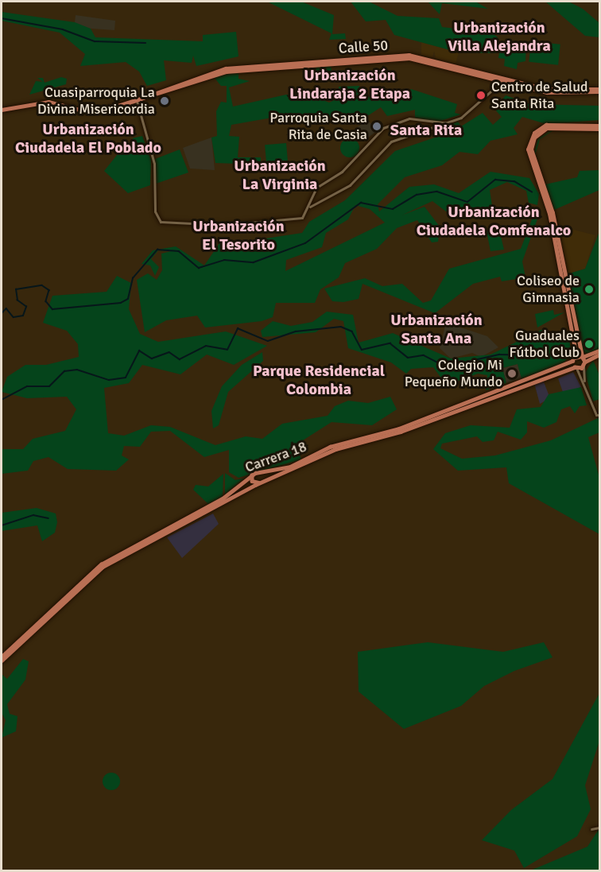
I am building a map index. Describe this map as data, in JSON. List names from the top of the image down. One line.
{"streets":{"main road":["Calle 50","Carrera 18"]},"districts":["Urbanización Villa Alejandra","Urbanización Lindaraja 2 Etapa","Urbanización Ciudadela El Poblado","Santa Rita","Urbanización La Virginia","Urbanización Ciudadela Comfenalco","Urbanización El Tesorito","Urbanización Santa Ana","Parque Residencial Colombia"],"places":["Centro de Salud Santa Rita","Cuasiparroquia La Divina Misericordia","Parroquia Santa Rita de Casia","Coliseo de Gimnasia","Guaduales Fútbol Club","Colegio Mi Pequeño Mundo"]}
